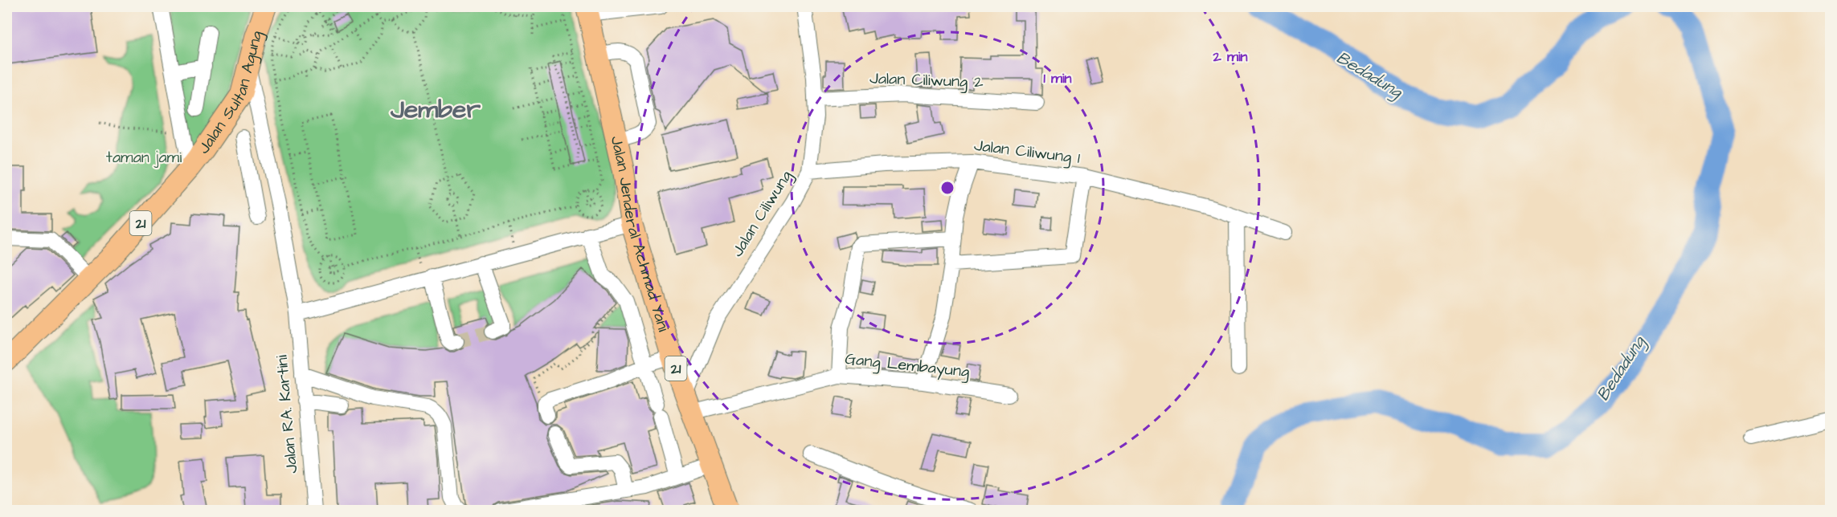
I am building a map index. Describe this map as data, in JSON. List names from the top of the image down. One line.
{"streets":{"highway":["Jalan Sultan Agung","21","Jalan Jenderal Achmad Yani"],"street":["Jalan Ciliwung 2","Jalan Ciliwung 1","Jalan Ciliwung","Gang Lembayung","Jalan RA. Kartini"]},"crossings":[["Jalan Ciliwung 2","Jalan Ciliwung"],["Jalan Sultan Agung","Jalan RA. Kartini"],["Jalan Ciliwung 1","Jalan Ciliwung"],["Jalan Ciliwung","Jalan Jenderal Achmad Yani"],["Jalan Ciliwung","Gang Lembayung"],["Jalan Jenderal Achmad Yani","Gang Lembayung"]],"districts":["Jember"],"water":["Bedadung"],"parks":["taman jami"],"rings":["2 min","1 min"]}
